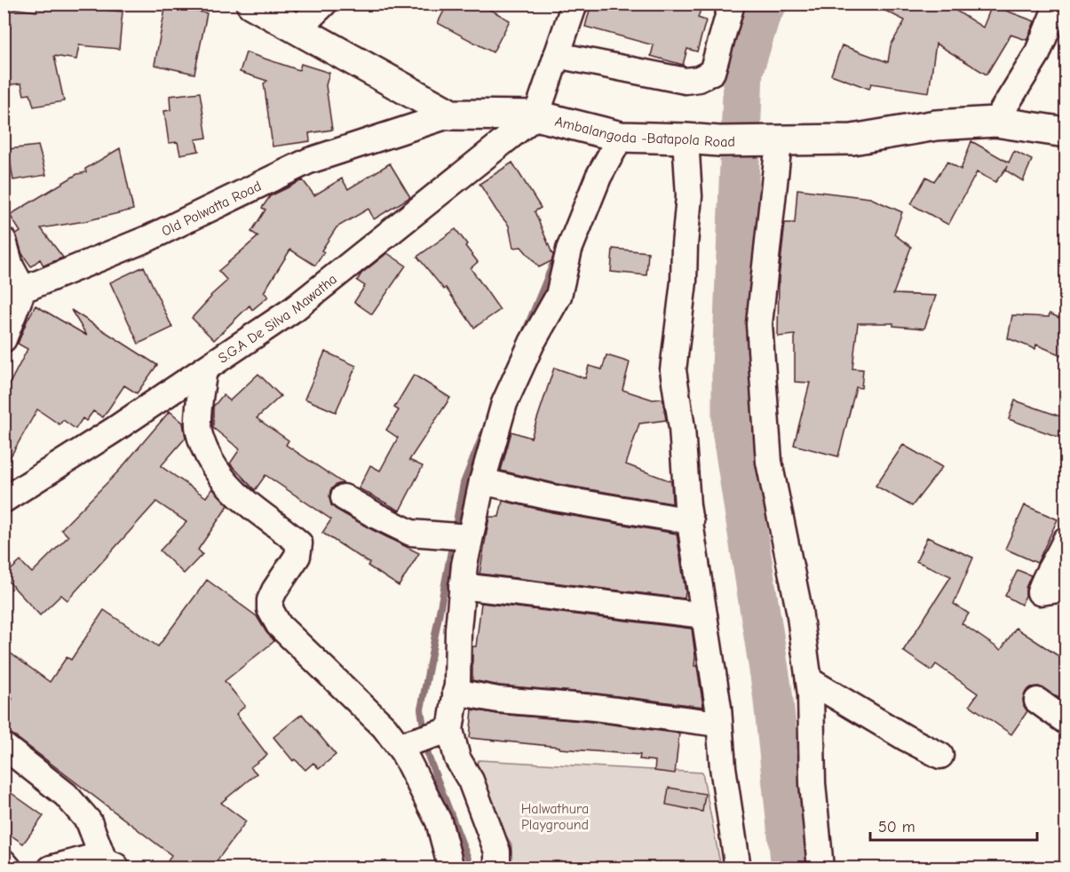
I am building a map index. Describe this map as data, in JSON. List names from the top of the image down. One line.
{"streets":{"main road":["Ambalangoda -Batapola Road"],"street":["Old Polwatta Road","S.G.A De Silva Mawatha"]},"crossings":[["Ambalangoda -Batapola Road","Old Polwatta Road"],["Ambalangoda -Batapola Road","S.G.A De Silva Mawatha"]],"parks":["Halwathura Playground"],"scale_bar":"50 m"}
